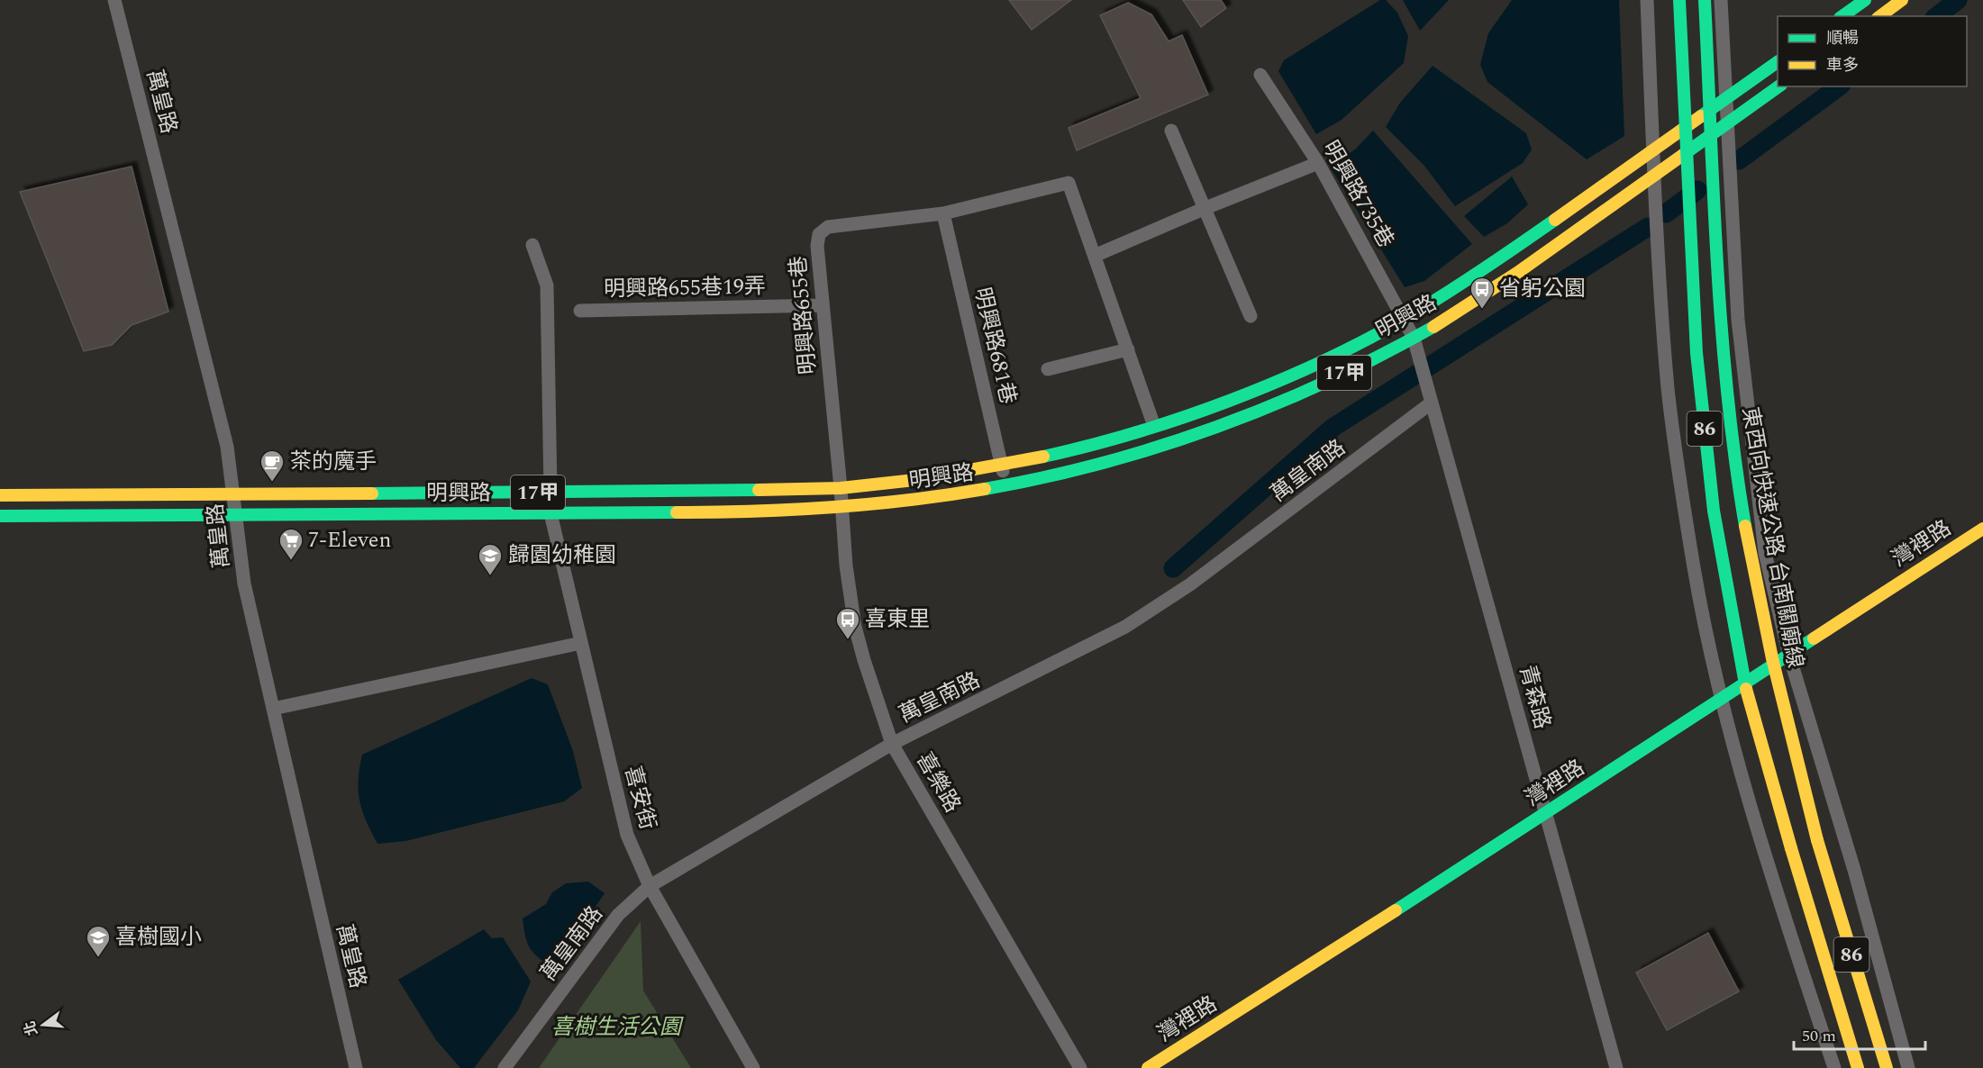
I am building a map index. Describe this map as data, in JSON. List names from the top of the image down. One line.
{"streets":{"main road":["明興路","17甲","86","東西向快速公路 台南關廟線","灣裡路"],"street":["萬皇路","明興路735巷","明興路655巷19弄","明興路655巷","明興路681巷","萬皇南路","青森路","喜樂路","喜安街"]},"crossings":[["萬皇路","明興路"],["明興路735巷","明興路"],["明興路735巷","青森路"],["明興路655巷19弄","明興路655巷"],["明興路655巷","明興路"],["明興路655巷","明興路681巷"],["明興路655巷","喜樂路"],["明興路","明興路681巷"],["明興路","青森路"],["明興路","喜樂路"],["明興路","喜安街"],["萬皇南路","青森路"],["萬皇南路","喜樂路"],["萬皇南路","喜安街"],["灣裡路","青森路"]],"parks":["喜樹生活公園"],"places":{"bus stop":["省躬公園","喜東里"],"cafe":["茶的魔手"],"supermarket":["7-Eleven"],"school or university":["歸園幼稚園","喜樹國小"]},"legend":["順暢","車多"],"scale_bar":"50 m","north":"left"}
